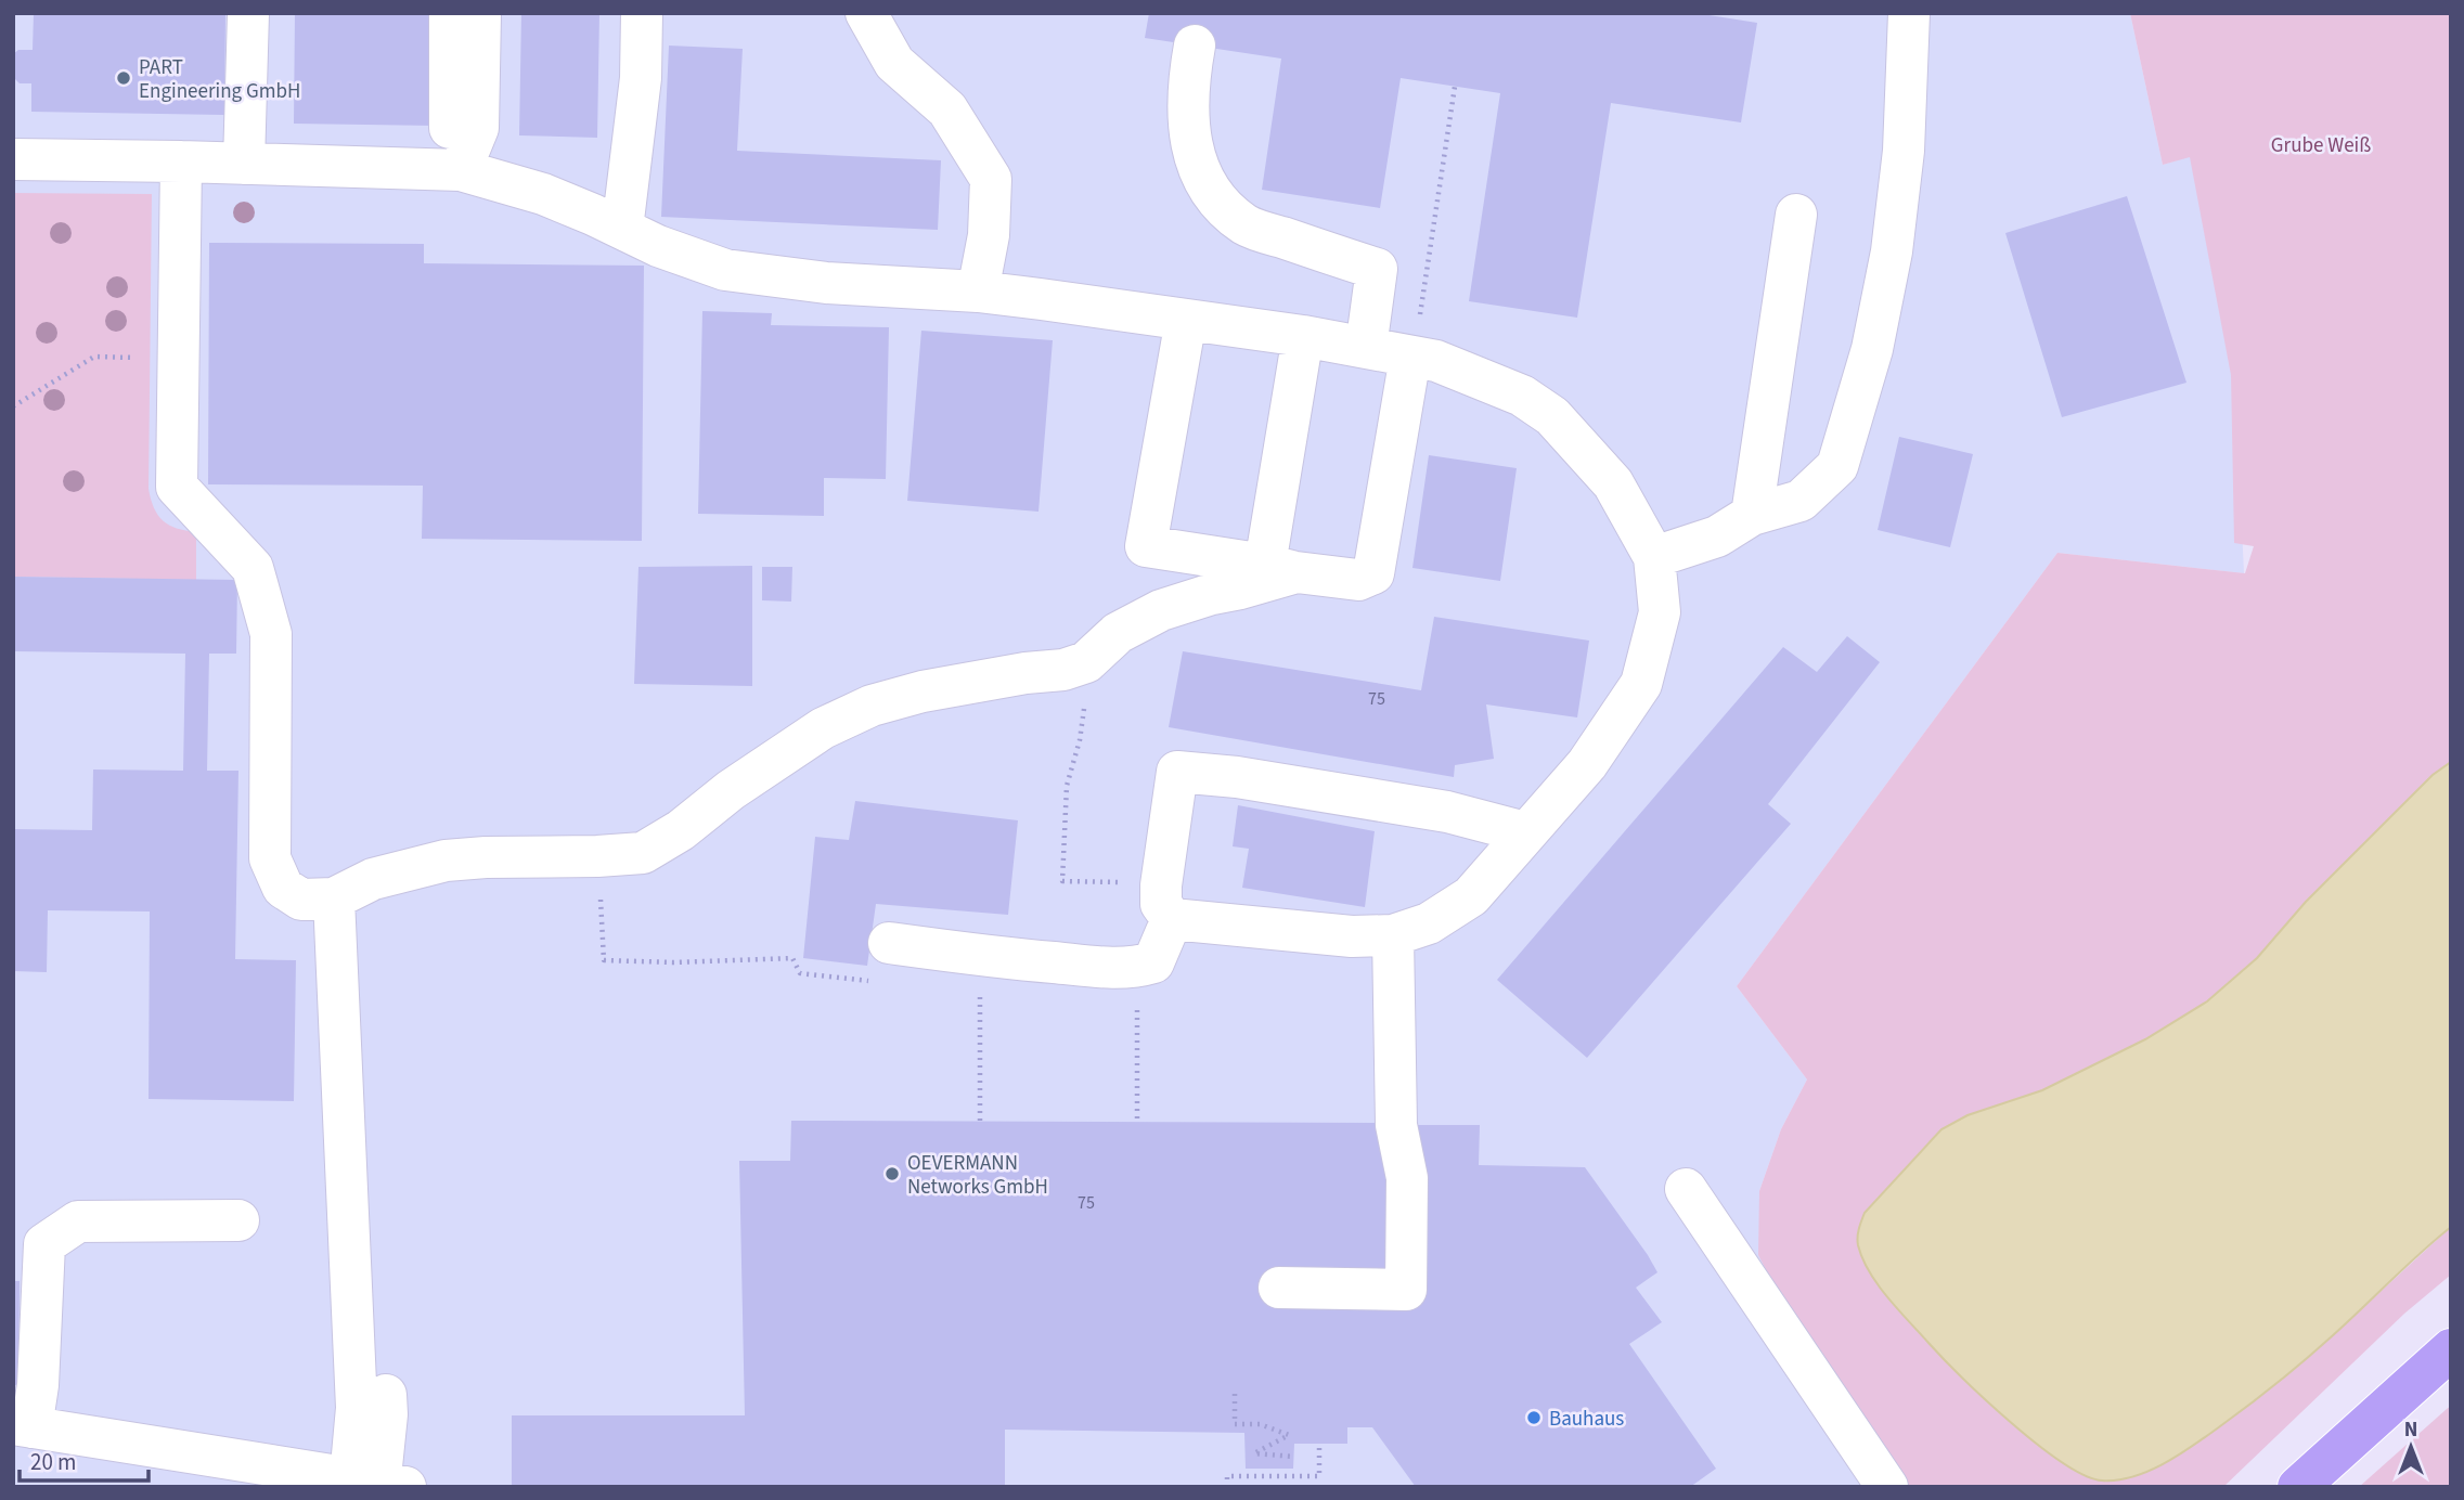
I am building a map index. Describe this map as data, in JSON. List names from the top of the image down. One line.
{"parks":["Grube Weiß"],"places":["PART Engineering GmbH","OEVERMANN Networks GmbH","Bauhaus"],"house_numbers":["75","75"],"scale_bar":"20 m","north":"top"}
